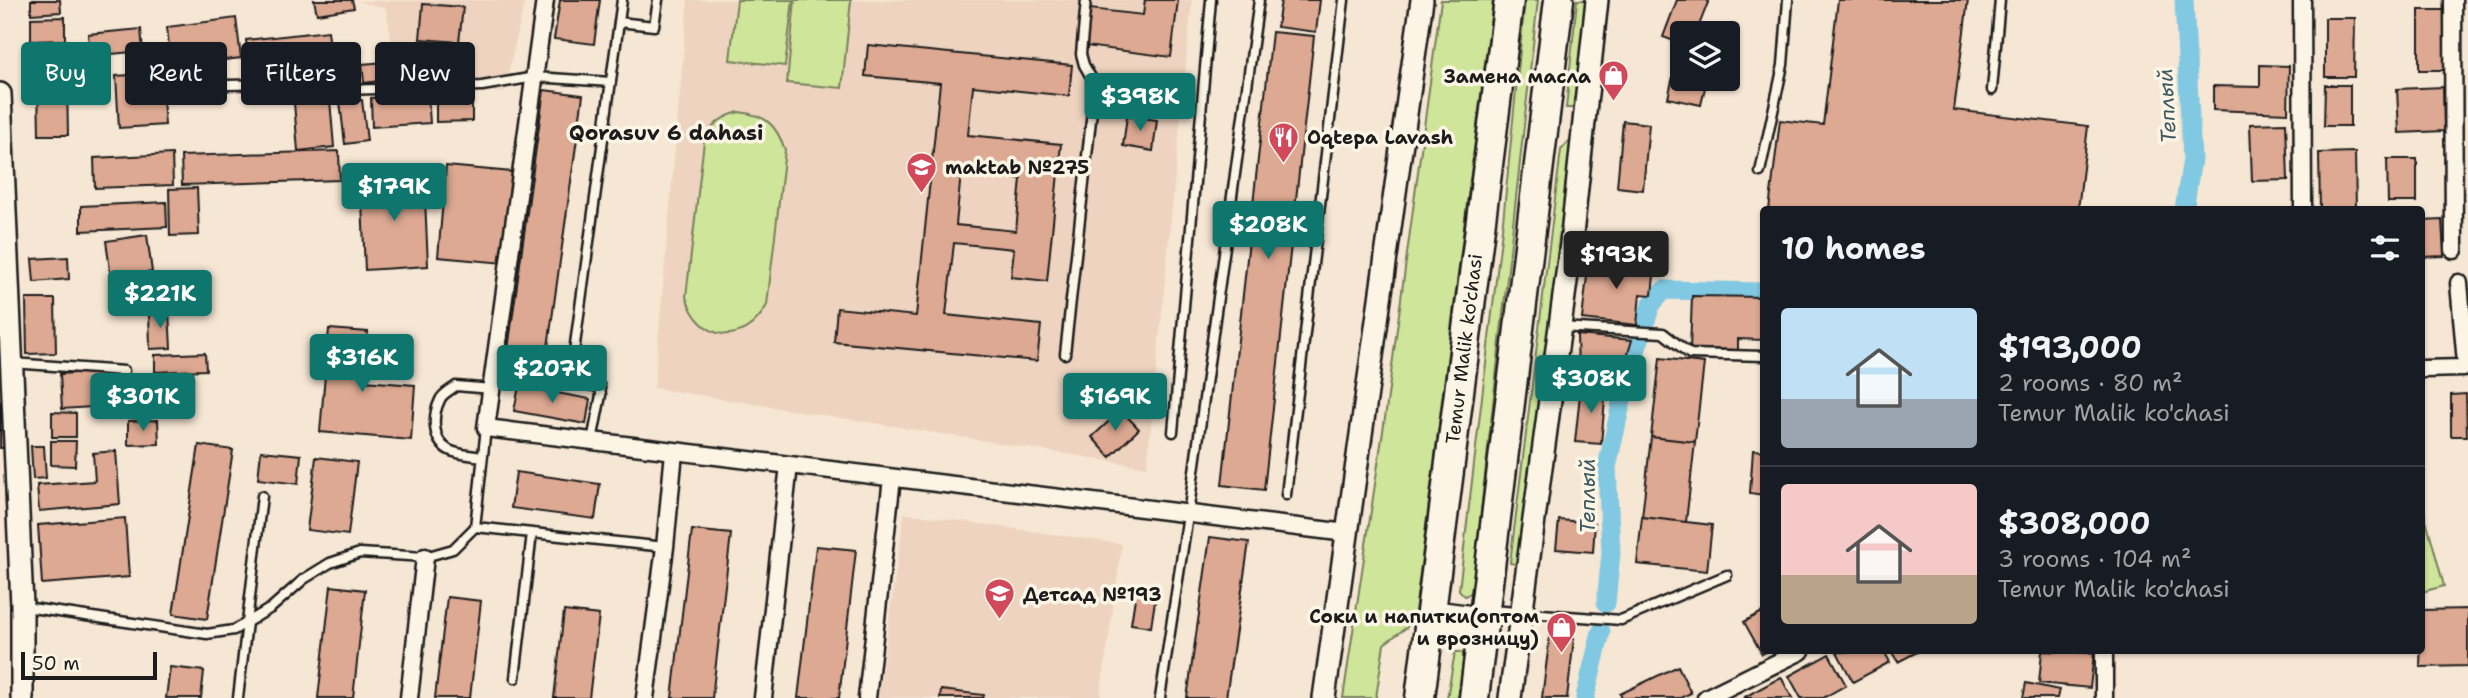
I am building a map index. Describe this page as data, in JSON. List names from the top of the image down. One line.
{"streets":{"highway":["Temur Malik ko'chasi"]},"districts":["Qorasuv 6 dahasi"],"water":["Теплый"],"places":{"shop":["Замена масла","Соки и напитки(оптом и врозницу)"],"restaurant":["Oqtepa Lavash"],"school or university":["maktab №275","Детсад №193"]},"scale_bar":"50 m","page":{"chip":["Buy","Rent","Filters","New"],"price":["$398K","$179K","$208K","$193K","$221K","$316K","$207K","$308K","$301K","$169K"],"heading":"10 homes","list":[{"name":"$193,000","note":"2 rooms · 80 m² · Temur Malik ko'chasi"},{"name":"$308,000","note":"3 rooms · 104 m² · Temur Malik ko'chasi"}],"scale":"50 m"}}
